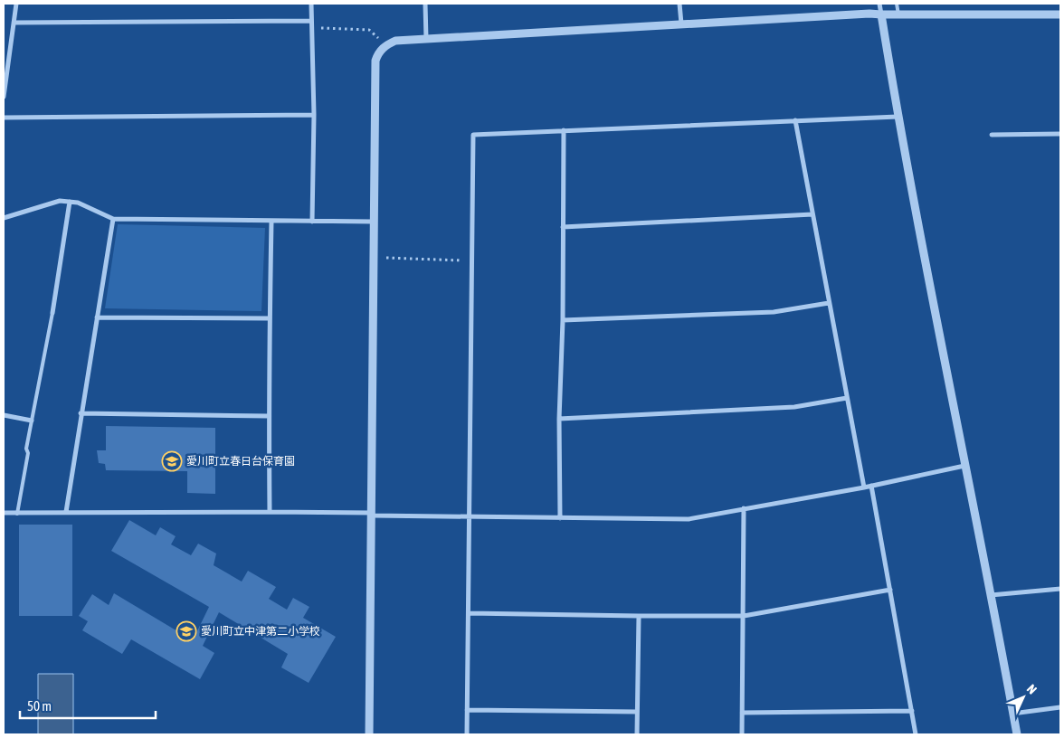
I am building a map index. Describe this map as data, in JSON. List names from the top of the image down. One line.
{"places":{"school or university":["愛川町立春日台保育園","愛川町立中津第二小学校"]},"scale_bar":"50 m","north":"top right"}
